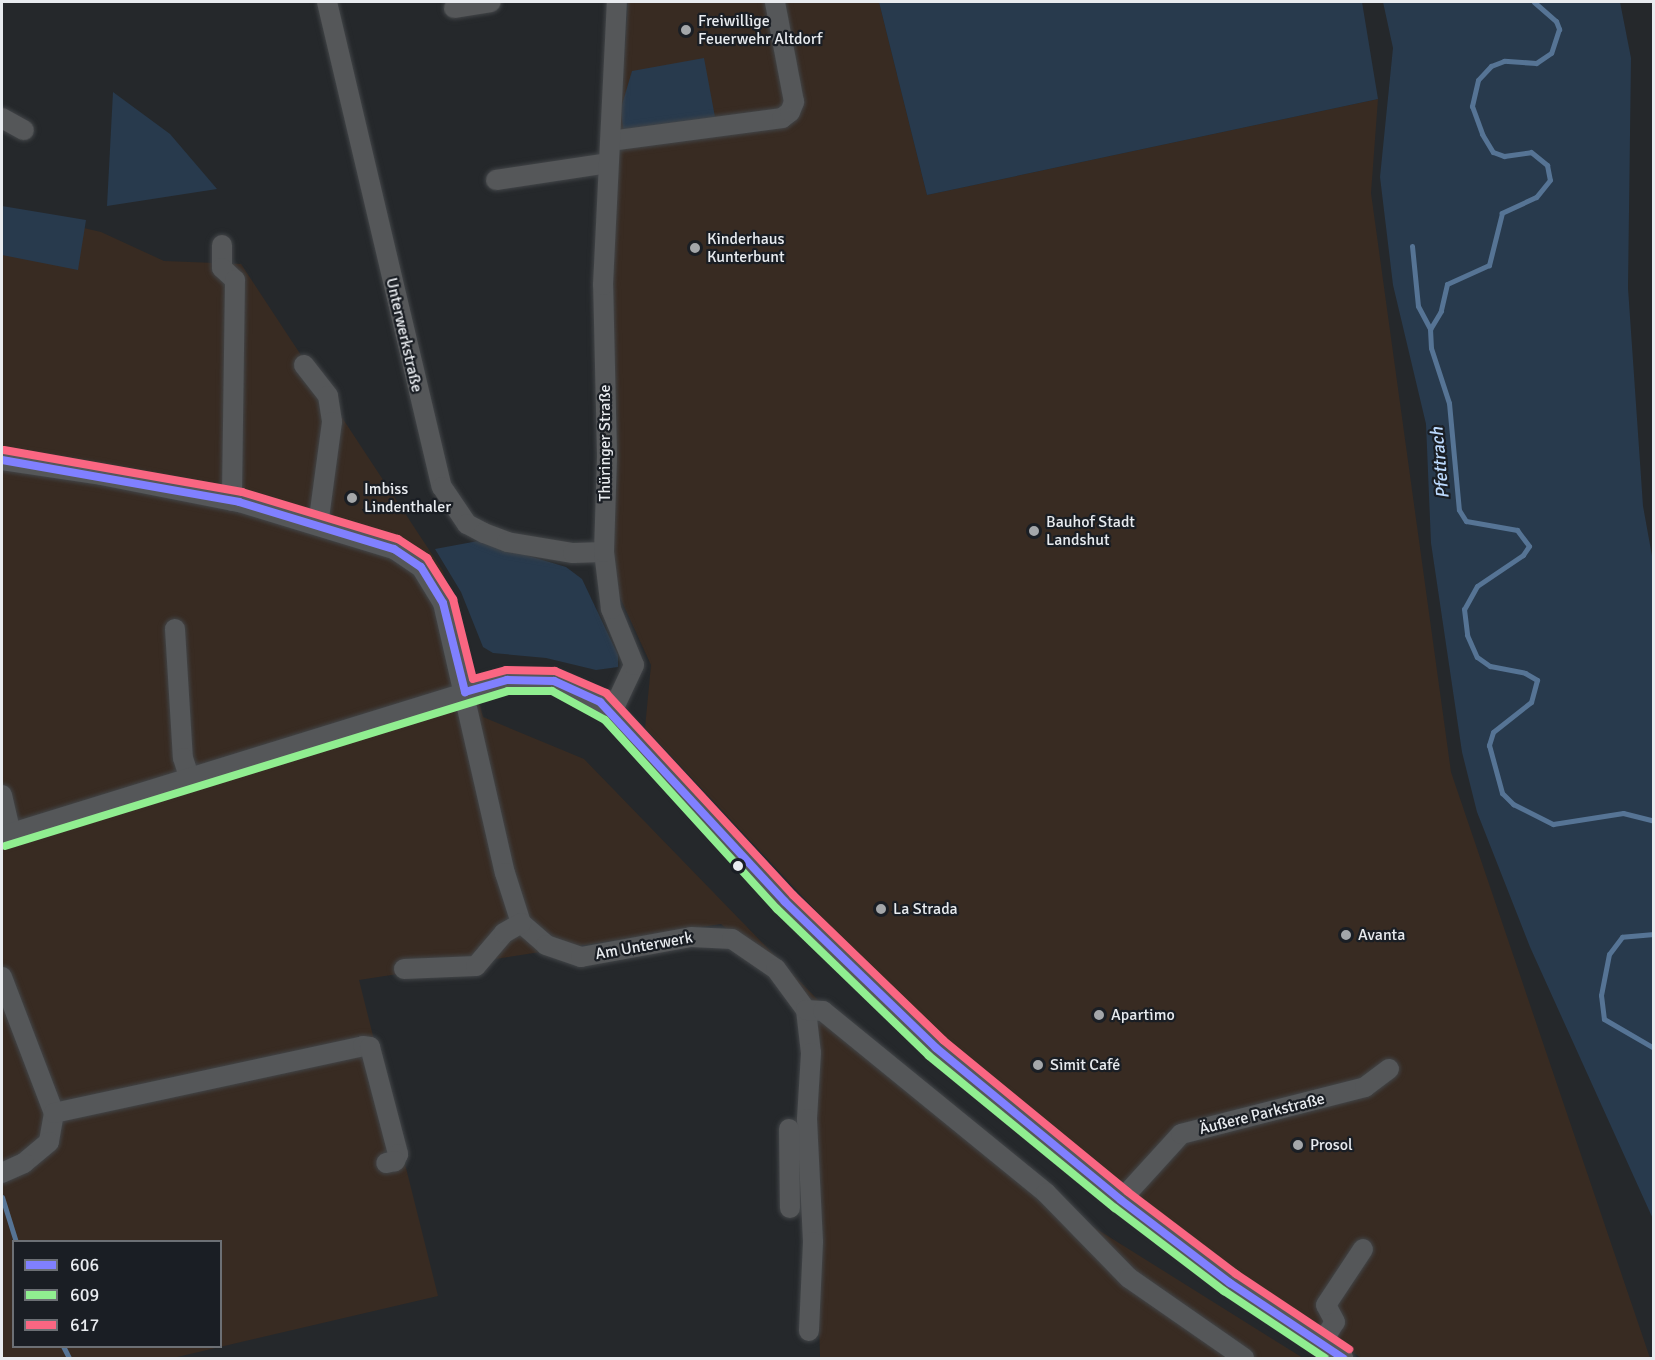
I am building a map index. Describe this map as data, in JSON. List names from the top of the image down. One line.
{"streets":{"street":["Unterwerkstraße","Thüringer Straße","Am Unterwerk","Äußere Parkstraße"]},"crossings":[["Unterwerkstraße","Thüringer Straße"]],"water":["Pfettrach"],"places":["Freiwillige Feuerwehr Altdorf","Kinderhaus Kunterbunt","Imbiss Lindenthaler","Bauhof Stadt Landshut","La Strada","Avanta","Apartimo","Simit Café","Prosol"],"lines":["transit line 617","transit line 606","transit line 609"],"legend":["606","609","617"]}
